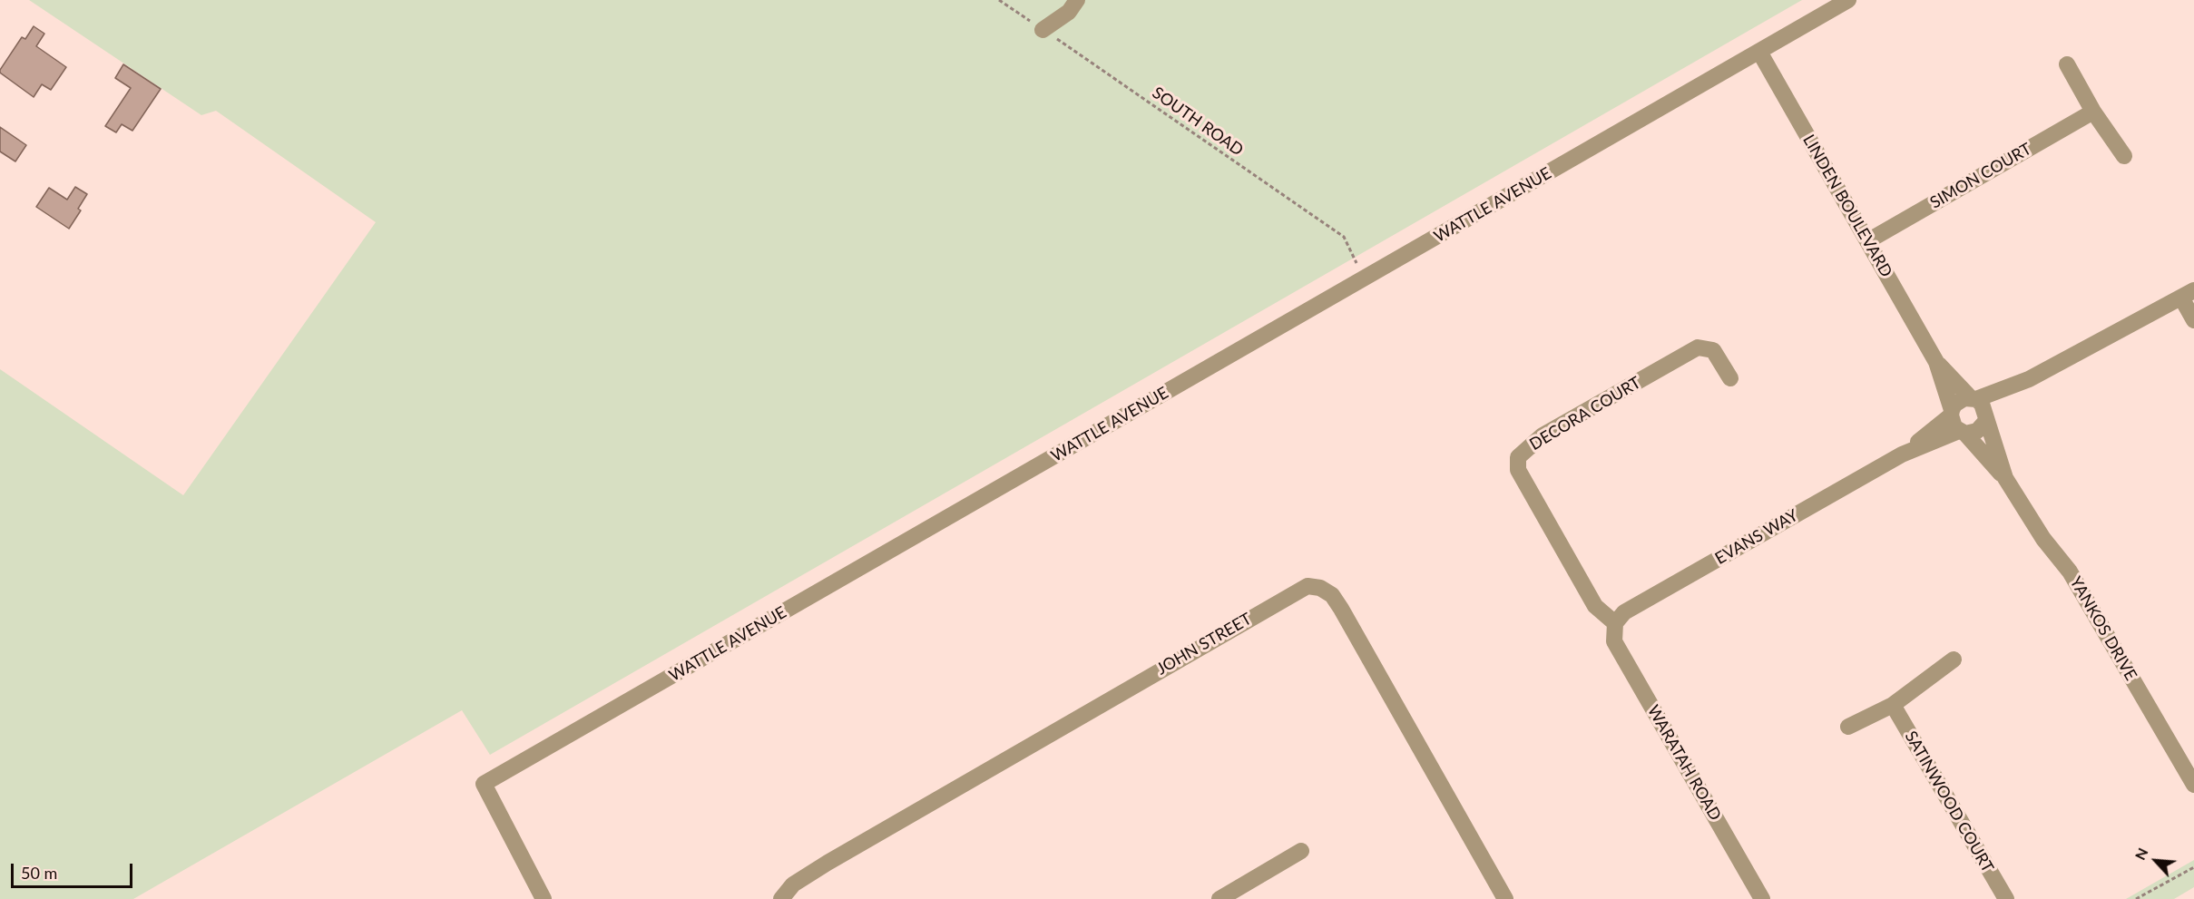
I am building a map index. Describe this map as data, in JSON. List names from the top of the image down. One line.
{"streets":{"street":["SIMON COURT","WATTLE AVENUE","LINDEN BOULEVARD","DECORA COURT","EVANS WAY","YANKOS DRIVE","JOHN STREET","WARATAH ROAD","SATINWOOD COURT"],"path":["SOUTH ROAD"]},"crossings":[["SOUTH ROAD","WATTLE AVENUE"],["SIMON COURT","LINDEN BOULEVARD"],["WATTLE AVENUE","LINDEN BOULEVARD"],["DECORA COURT","EVANS WAY"],["DECORA COURT","WARATAH ROAD"],["EVANS WAY","YANKOS DRIVE"],["EVANS WAY","WARATAH ROAD"]],"scale_bar":"50 m","north":"top left"}
